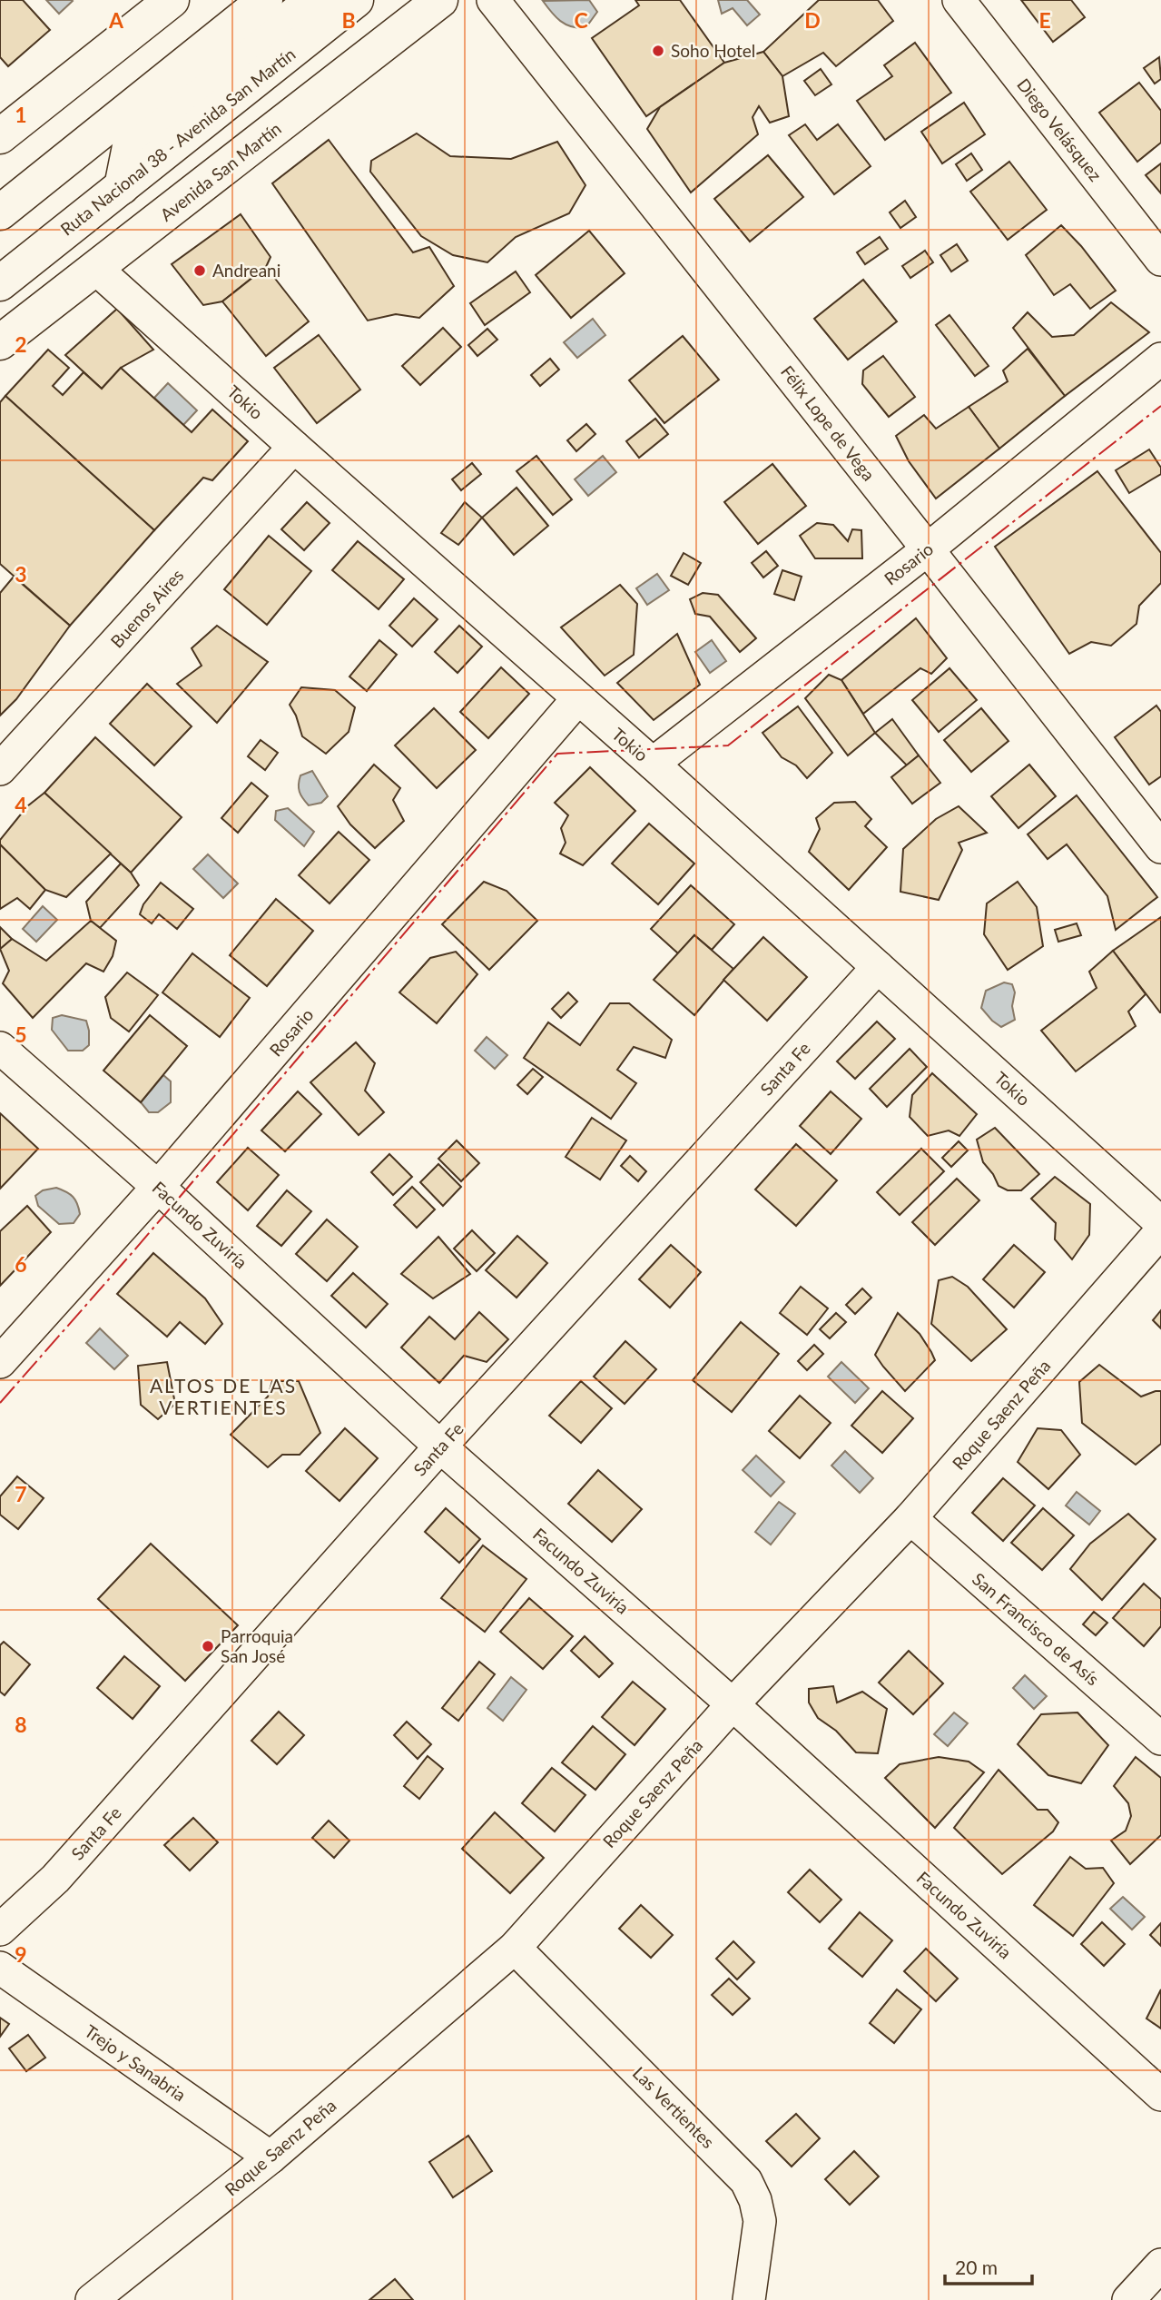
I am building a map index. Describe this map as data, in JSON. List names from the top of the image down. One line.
{"streets":{"main road":["Ruta Nacional 38 - Avenida San Martín","Avenida San Martín"],"street":["Diego Velásquez","Tokio","Félix Lope de Vega","Rosario","Buenos Aires","Santa Fe","Facundo Zuviría","Roque Saenz Peña","San Francisco de Asís","Trejo y Sanabria","Las Vertientes"]},"crossings":[["Avenida San Martín","Tokio"],["Tokio","Rosario"],["Tokio","Buenos Aires"],["Tokio","Santa Fe"],["Félix Lope de Vega","Rosario"],["Rosario","Facundo Zuviría"],["Santa Fe","Facundo Zuviría"],["Facundo Zuviría","Roque Saenz Peña"],["Roque Saenz Peña","San Francisco de Asís"],["Roque Saenz Peña","Trejo y Sanabria"],["Roque Saenz Peña","Las Vertientes"]],"districts":["ALTOS DE LAS VERTIENTES"],"places":["Soho Hotel","Andreani","Parroquia San José"],"scale_bar":"20 m","grid":{"columns":["A","B","C","D","E"],"rows":["1","2","3","4","5","6","7","8","9"]}}
